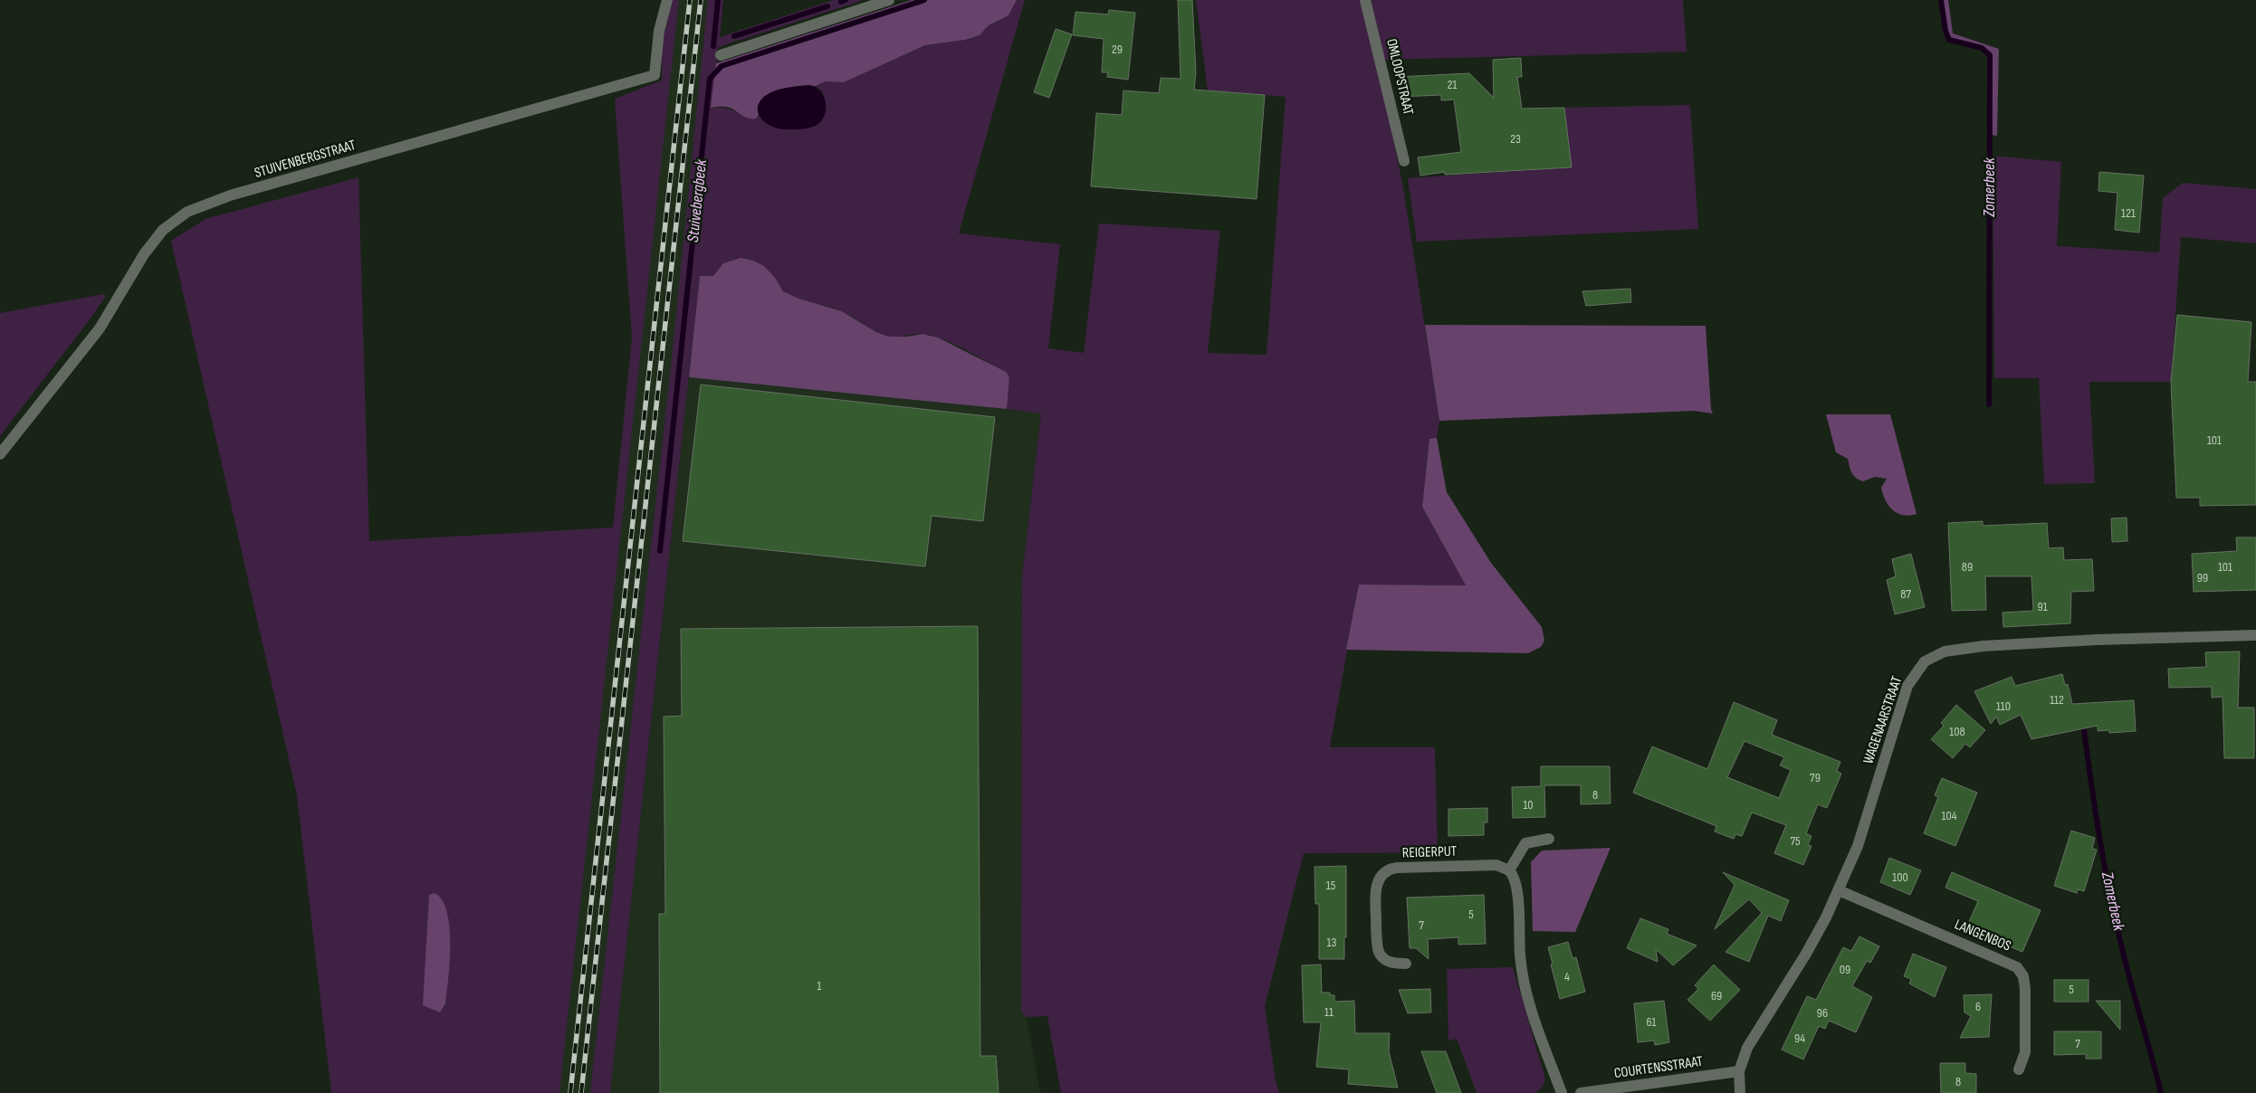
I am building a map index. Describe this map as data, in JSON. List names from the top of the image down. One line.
{"streets":{"street":["OMLOOPSTRAAT","STUIVENBERGSTRAAT","WAGENAARSTRAAT","REIGERPUT","LANGENBOS","COURTENSSTRAAT"]},"crossings":[["WAGENAARSTRAAT","LANGENBOS"],["WAGENAARSTRAAT","COURTENSSTRAAT"]],"water":["Zomerbeek","Stuivebergbeek"],"house_numbers":["29","21","23","121","101","89","101","99","87","91","112","110","108","79","8","10","104","75","100","15","5","7","13","09","4","1","5","69","6","11","96","61","94","7","8"]}
